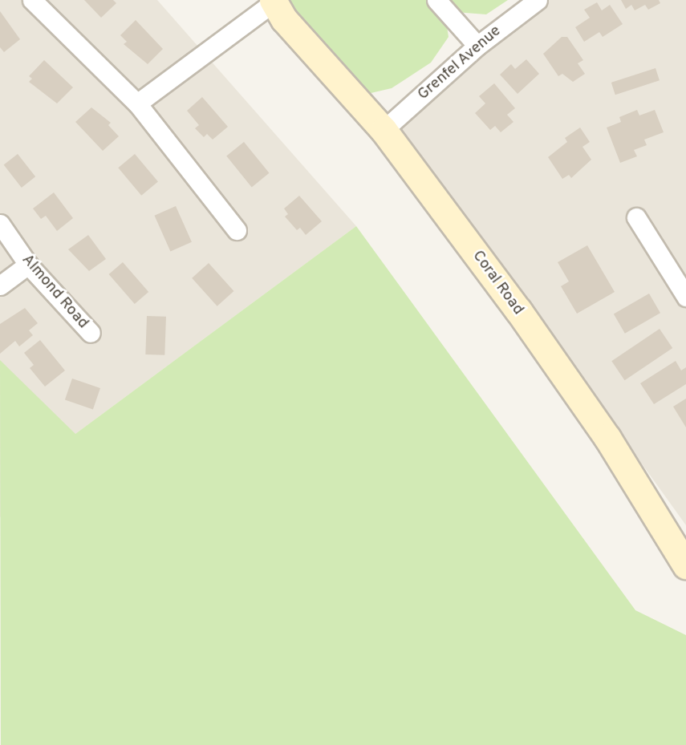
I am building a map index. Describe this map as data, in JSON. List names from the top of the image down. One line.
{"streets":{"main road":["Coral Road"],"street":["Grenfel Avenue","Almond Road"]},"crossings":[["Grenfel Avenue","Coral Road"]]}
